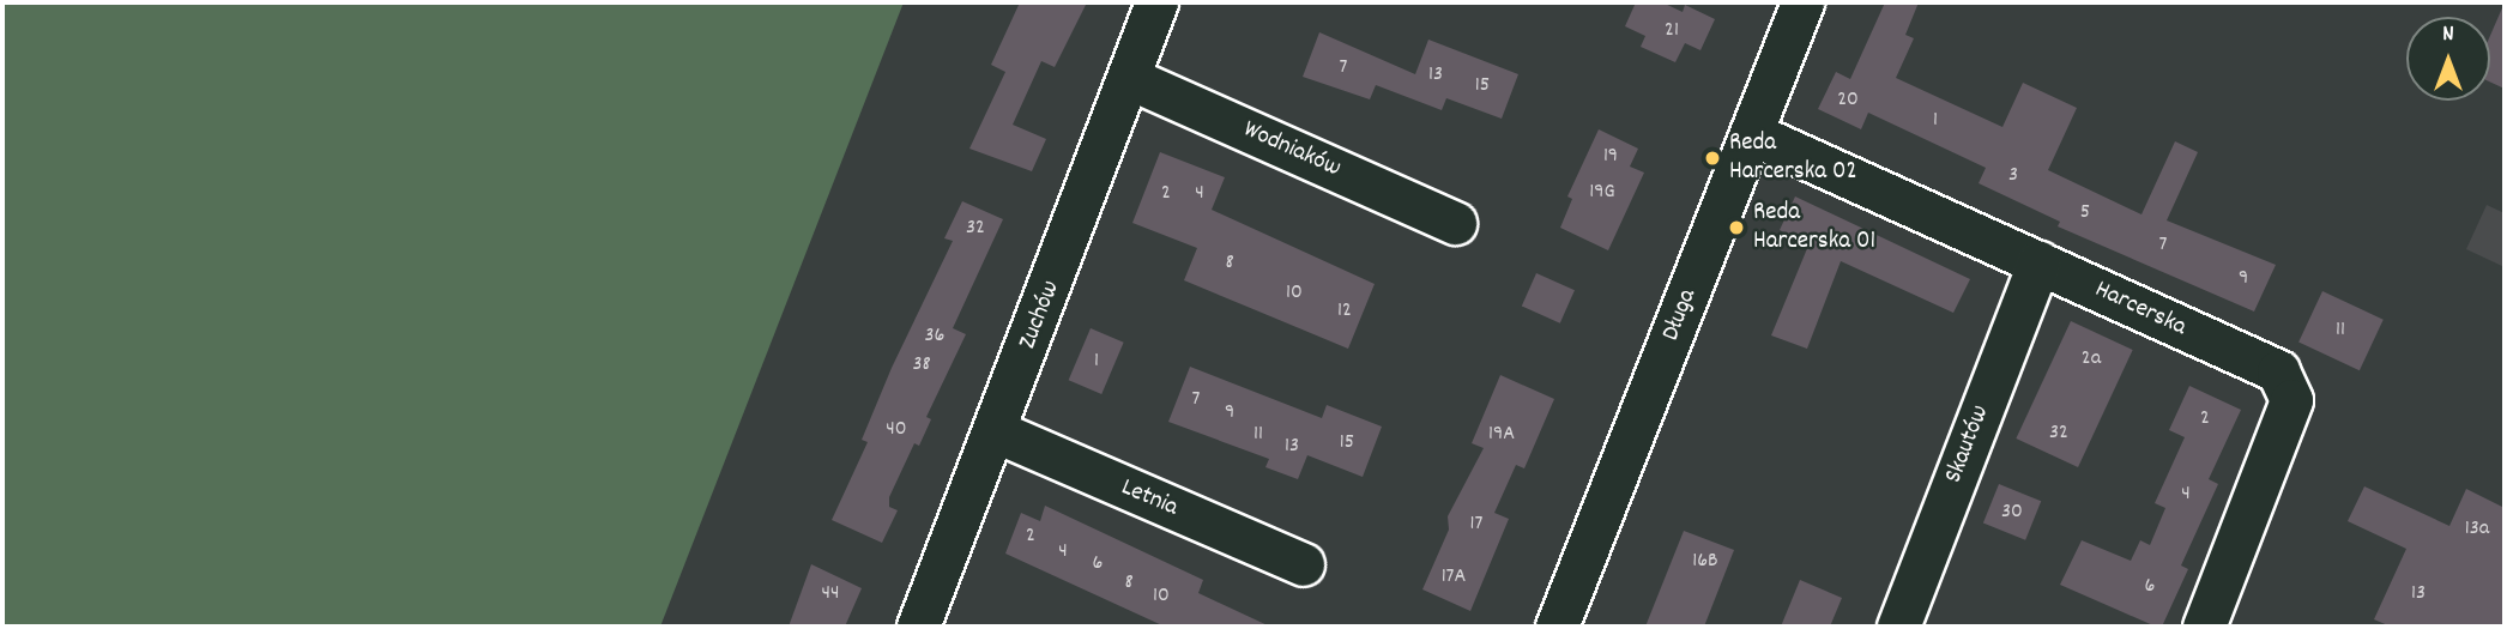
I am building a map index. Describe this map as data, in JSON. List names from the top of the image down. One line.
{"streets":{"street":["Wodniaków","Harcerska","Zuchów","Długa","Skautów","Letnia"]},"crossings":[["Wodniaków","Zuchów"],["Harcerska","Długa"],["Harcerska","Skautów"],["Zuchów","Letnia"]],"places":["Reda Harcerska 02","Reda Harcerska 01"],"house_numbers":["21","7","13","15","20","1","19","3","19G","2","4","5","32","7","8","9","10","12","11","36","2a","1","38","7","9","2","40","32","11","19A","15","13","4","30","17","13a","2","4","16B","6","17A","8","6","44","13","10"],"north":"top"}
